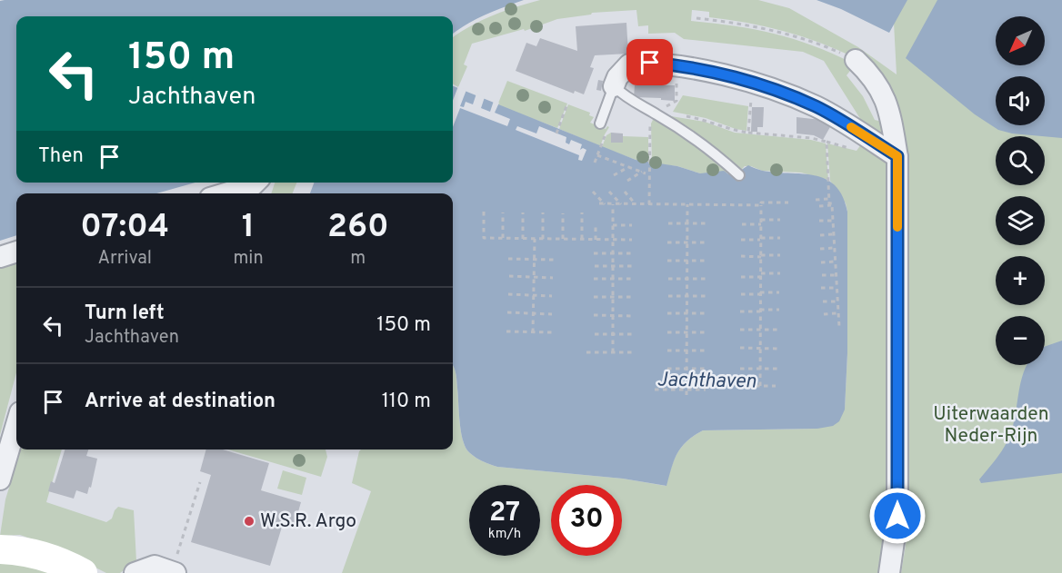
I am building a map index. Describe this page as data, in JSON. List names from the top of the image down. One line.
{"water":["Jachthaven"],"parks":["Uiterwaarden Neder-Rijn"],"places":["W.S.R. Argo"],"north":"bottom left","page":{"map_buttons":["+","−"],"turn":["150 m","Jachthaven"],"then":"Then","eta":["07:04","Arrival","1","min","260","m"],"list":[{"name":"Turn left","note":"Jachthaven","value":"150 m"},{"name":"Arrive at destination","value":"110 m"}],"speed":"27 km/h","limit":"30"}}
